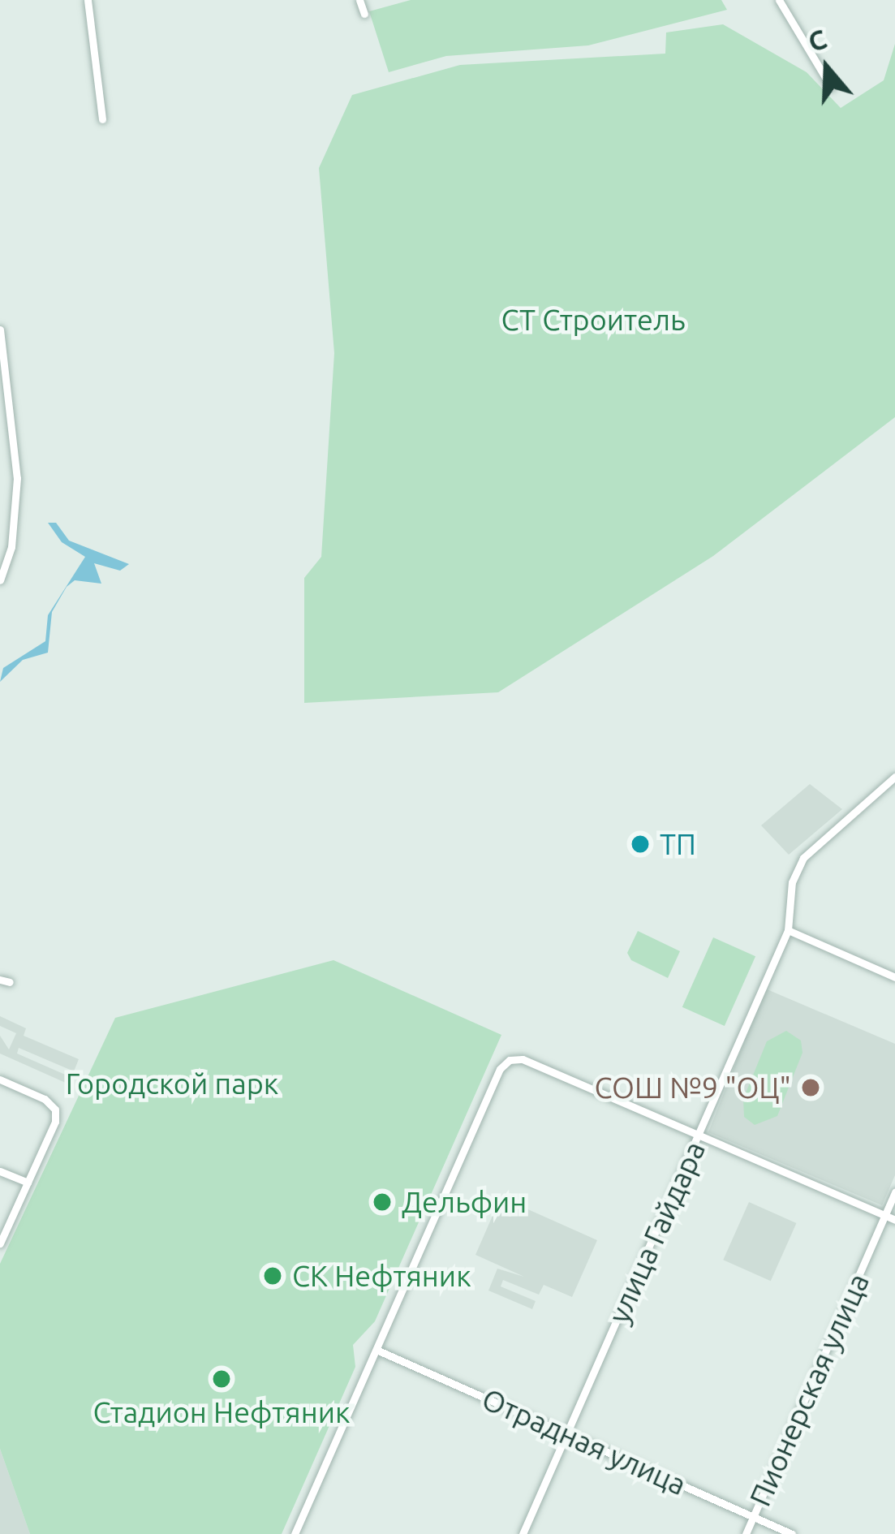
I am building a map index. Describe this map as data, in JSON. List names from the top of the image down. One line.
{"streets":{"street":["улица Гайдара","Пионерская улица","Отрадная улица"]},"crossings":[["улица Гайдара","Отрадная улица"],["Пионерская улица","Отрадная улица"]],"parks":["СТ Строитель","Городской парк"],"places":["ТП","СОШ №9 \"ОЦ\"","Дельфин","СК Нефтяник","Стадион Нефтяник"],"north":"top"}
